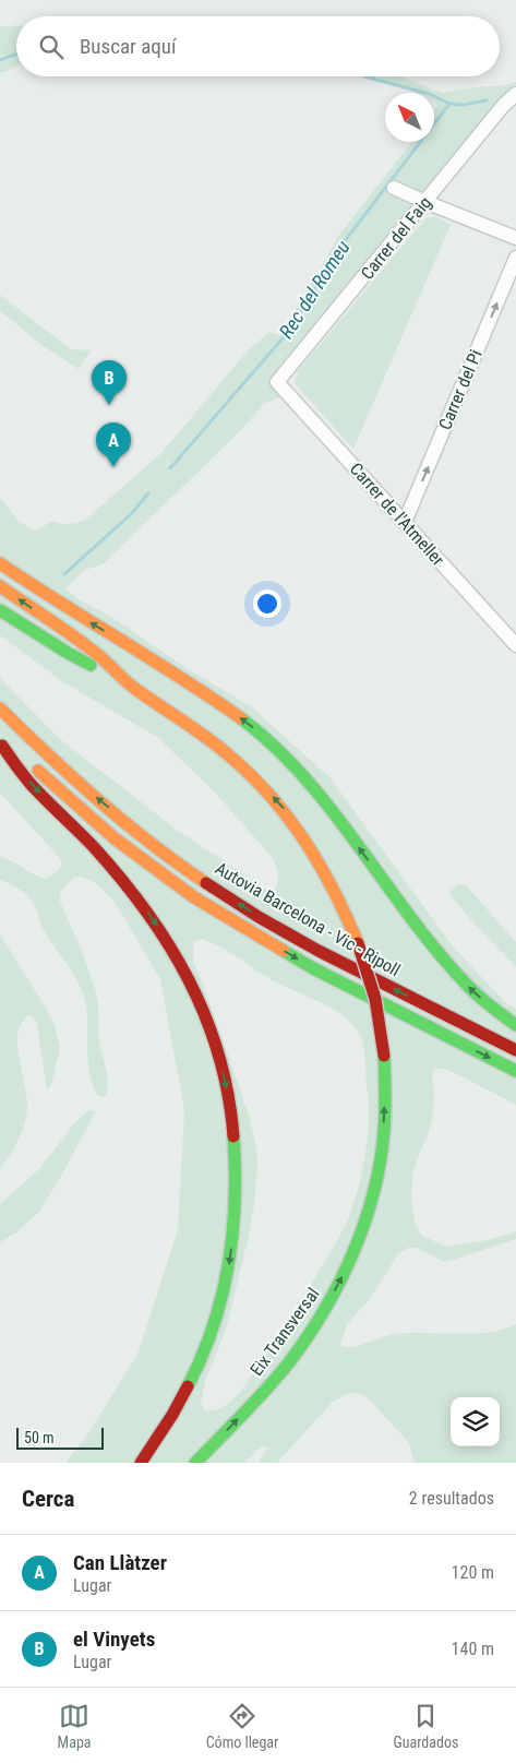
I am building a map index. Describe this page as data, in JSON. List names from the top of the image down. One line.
{"streets":{"highway":["Autovia Barcelona - Vic - Ripoll","Eix Transversal"],"street":["Carrer del Faig","Carrer del Pi","Carrer de l'Atmeller"]},"crossings":[["Carrer del Faig","Carrer de l'Atmeller"],["Carrer del Pi","Carrer de l'Atmeller"]],"one_way":["Carrer del Pi","Eix Transversal"],"water":["Rec del Romeu"],"scale_bar":"50 m","north":"top left","page":{"search":"Buscar aquí","pins":["B","A"],"scale":"50 m","heading":["Cerca","2 resultados"],"list":[{"mark":"A","name":"Can Llàtzer","note":"Lugar","value":"120 m"},{"mark":"B","name":"el Vinyets","note":"Lugar","value":"140 m"}],"nav":["Mapa","Cómo llegar","Guardados"]}}
